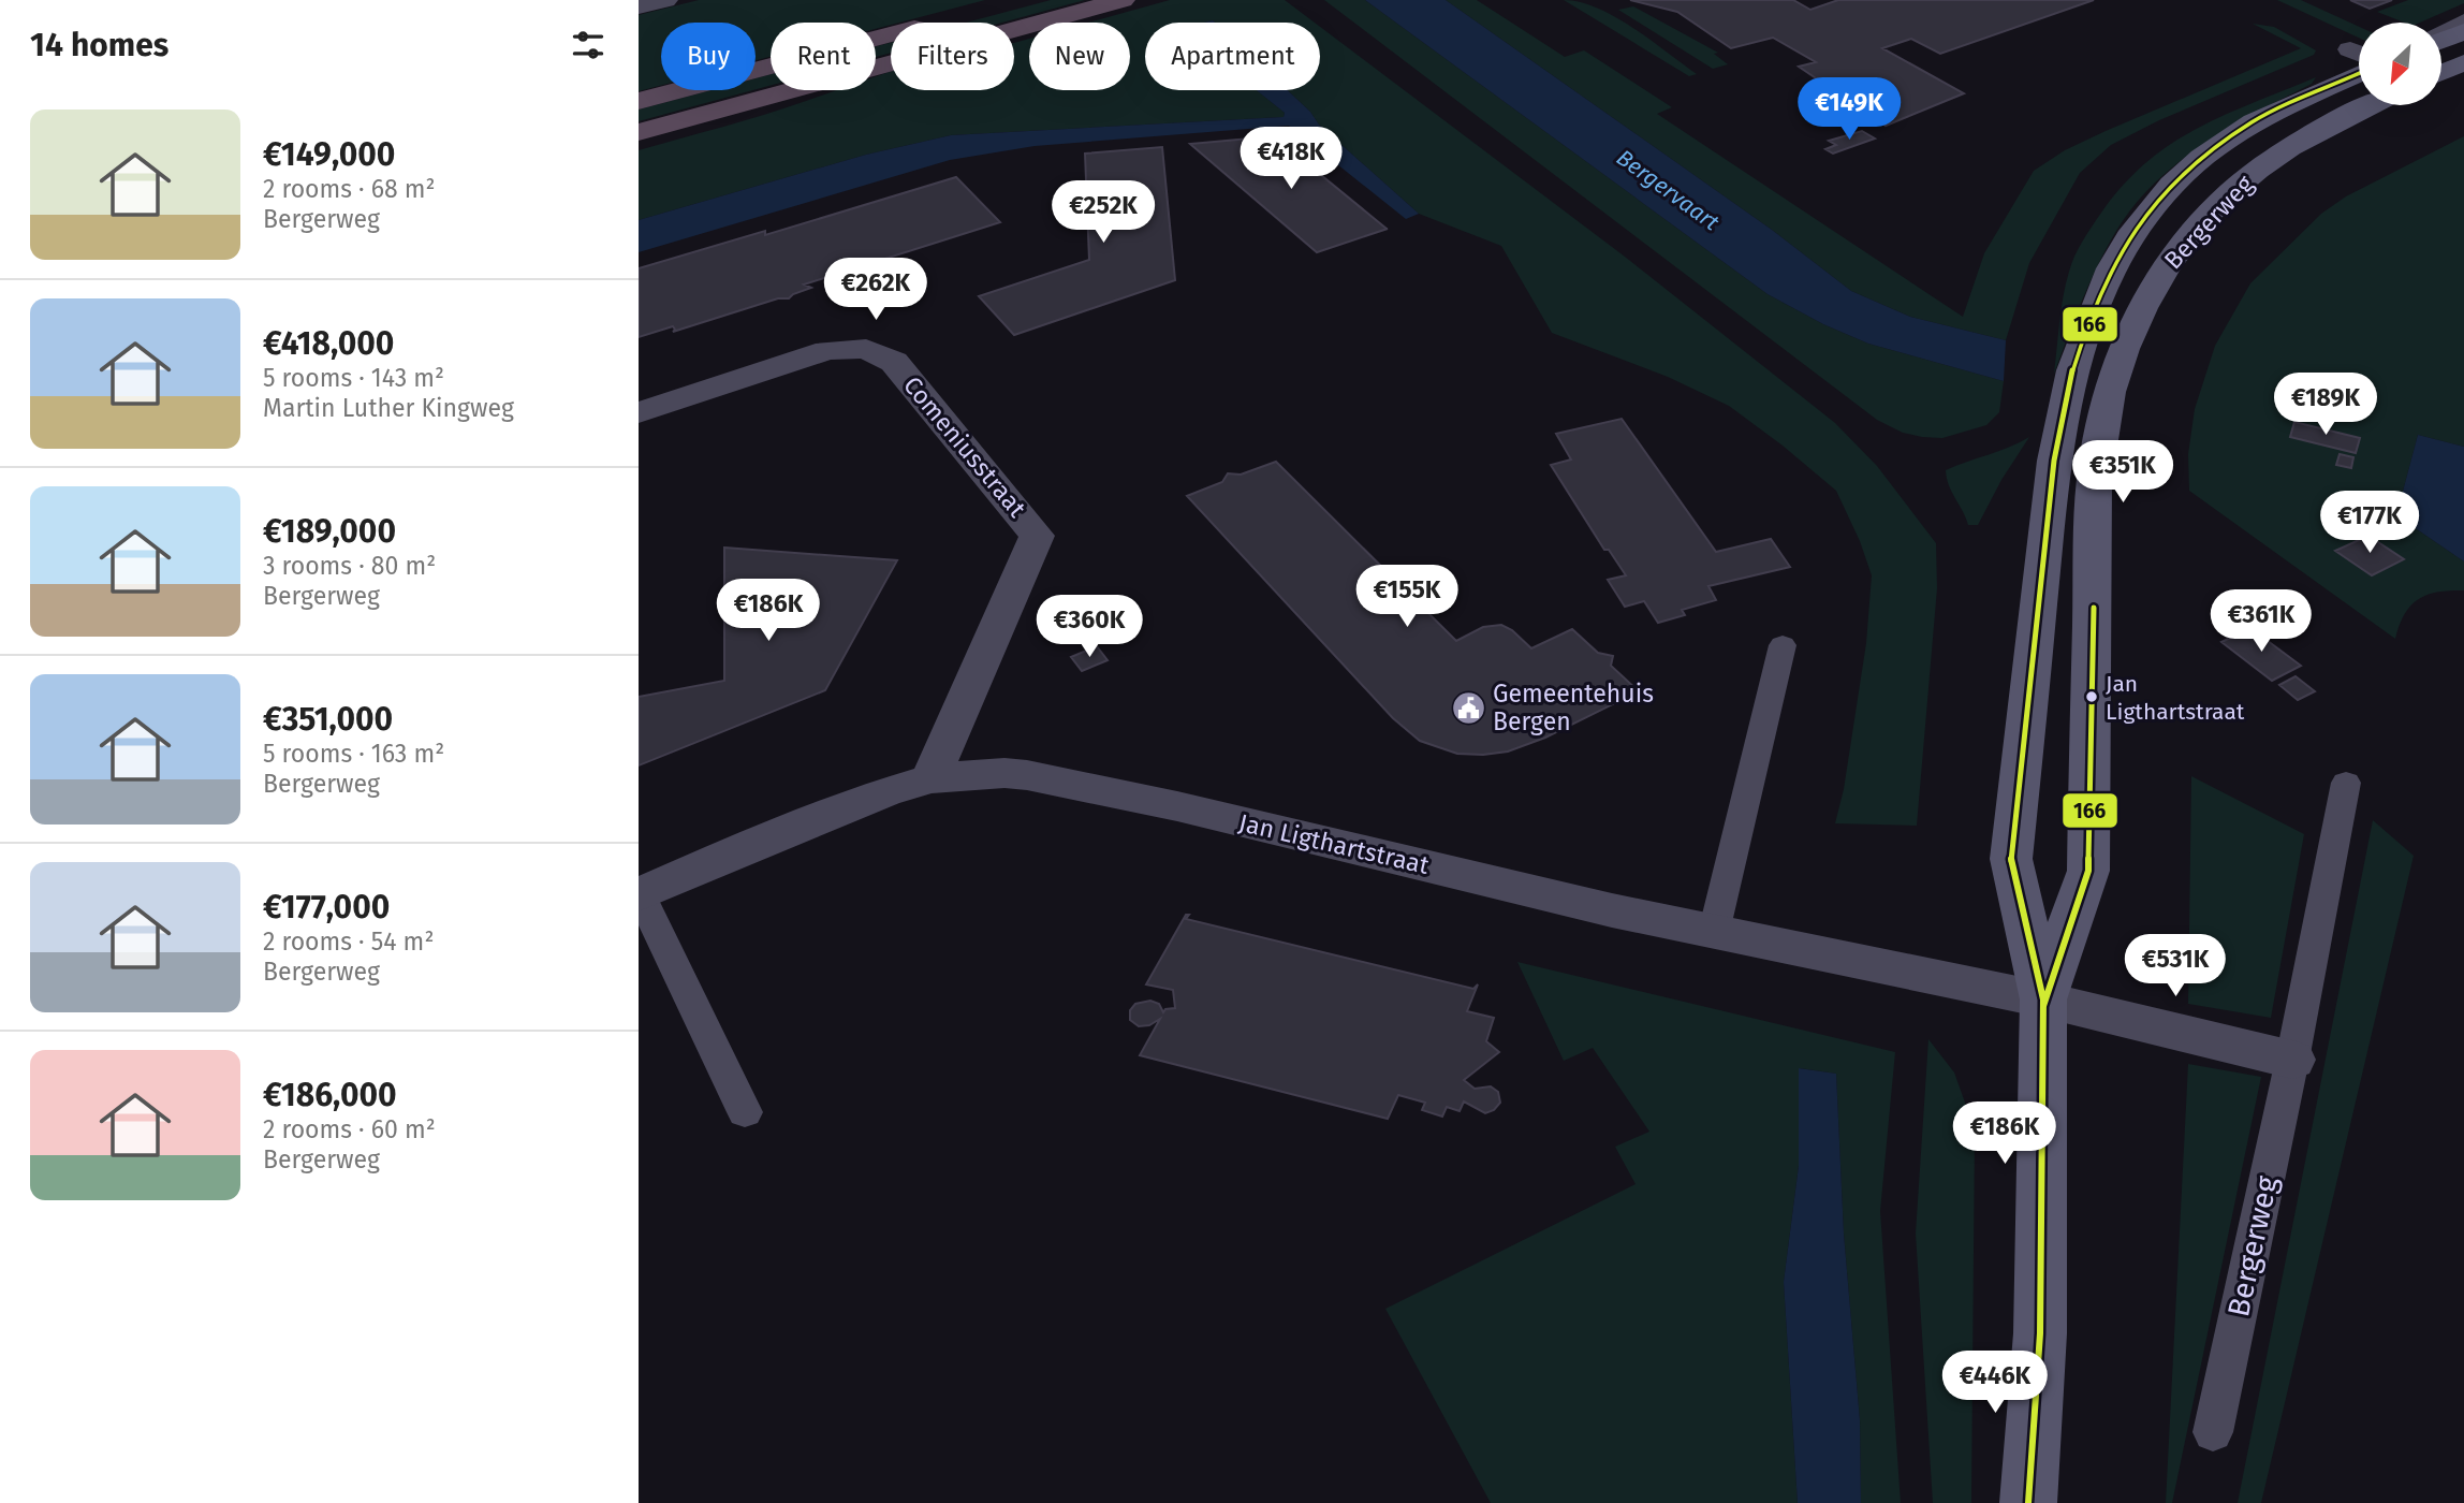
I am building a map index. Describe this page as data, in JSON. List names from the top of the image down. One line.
{"streets":{"main road":["Bergerweg"],"street":["Comeniusstraat","Jan Ligthartstraat"]},"crossings":[["Bergerweg","Jan Ligthartstraat"],["Comeniusstraat","Jan Ligthartstraat"]],"water":["Bergervaart"],"places":{"other":["Jan Ligthartstraat"],"public building":["Gemeentehuis Bergen"]},"lines":["transit line 166"],"north":"bottom left","page":{"heading":"14 homes","chip":["Buy","Rent","Filters","New","Apartment"],"price":["€149K","€418K","€252K","€262K","€189K","€351K","€177K","€155K","€186K","€361K","€360K","€531K","€186K","€446K"],"list":[{"name":"€149,000","note":"2 rooms · 68 m² · Bergerweg"},{"name":"€418,000","note":"5 rooms · 143 m² · Martin Luther Kingweg"},{"name":"€189,000","note":"3 rooms · 80 m² · Bergerweg"},{"name":"€351,000","note":"5 rooms · 163 m² · Bergerweg"},{"name":"€177,000","note":"2 rooms · 54 m² · Bergerweg"},{"name":"€186,000","note":"2 rooms · 60 m² · Bergerweg"}]}}
